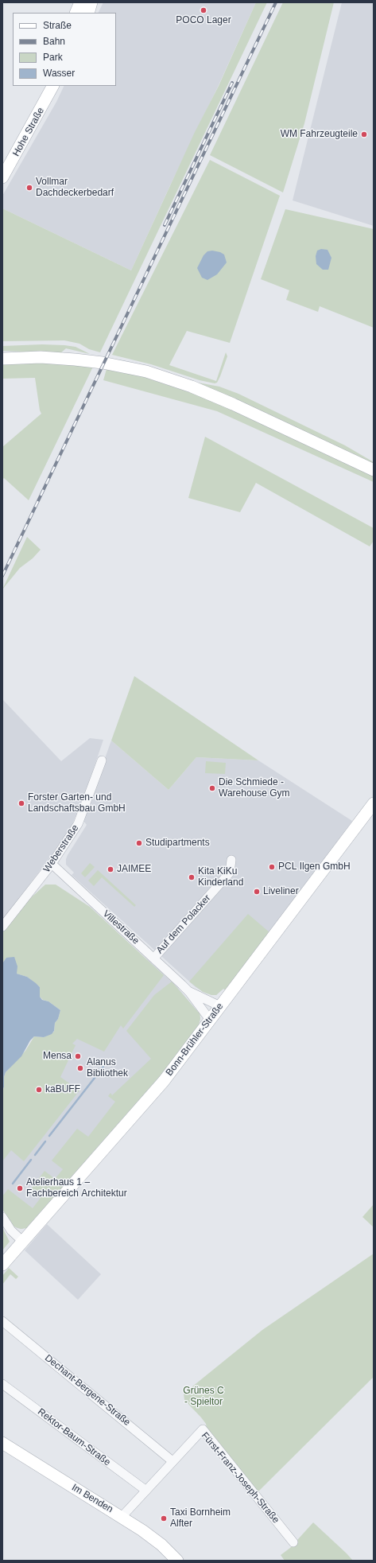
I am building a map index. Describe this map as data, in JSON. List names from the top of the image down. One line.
{"streets":{"street":["Hohe Straße","Weberstraße","Auf dem Polacker","Villestraße","Bonn-Brühler-Straße","Dechant-Bergene-Straße","Rektor-Baum-Straße","Fürst-Franz-Joseph-Straße","Im Benden"]},"crossings":[["Weberstraße","Villestraße"],["Auf dem Polacker","Villestraße"],["Villestraße","Bonn-Brühler-Straße"],["Dechant-Bergene-Straße","Fürst-Franz-Joseph-Straße"],["Rektor-Baum-Straße","Fürst-Franz-Joseph-Straße"],["Fürst-Franz-Joseph-Straße","Im Benden"]],"parks":["Grünes C - Spieltor"],"places":["POCO Lager","WM Fahrzeugteile","Vollmar Dachdeckerbedarf","Die Schmiede - Warehouse Gym","Forster Garten- und Landschaftsbau GmbH","Studipartments","PCL Ilgen GmbH","JAIMEE","Kita KiKu Kinderland","Liveliner","Mensa","Alanus Bibliothek","kaBUFF","Atelierhaus 1 – Fachbereich Architektur","Taxi Bornheim Alfter"],"legend":["Straße","Bahn","Park","Wasser"]}
